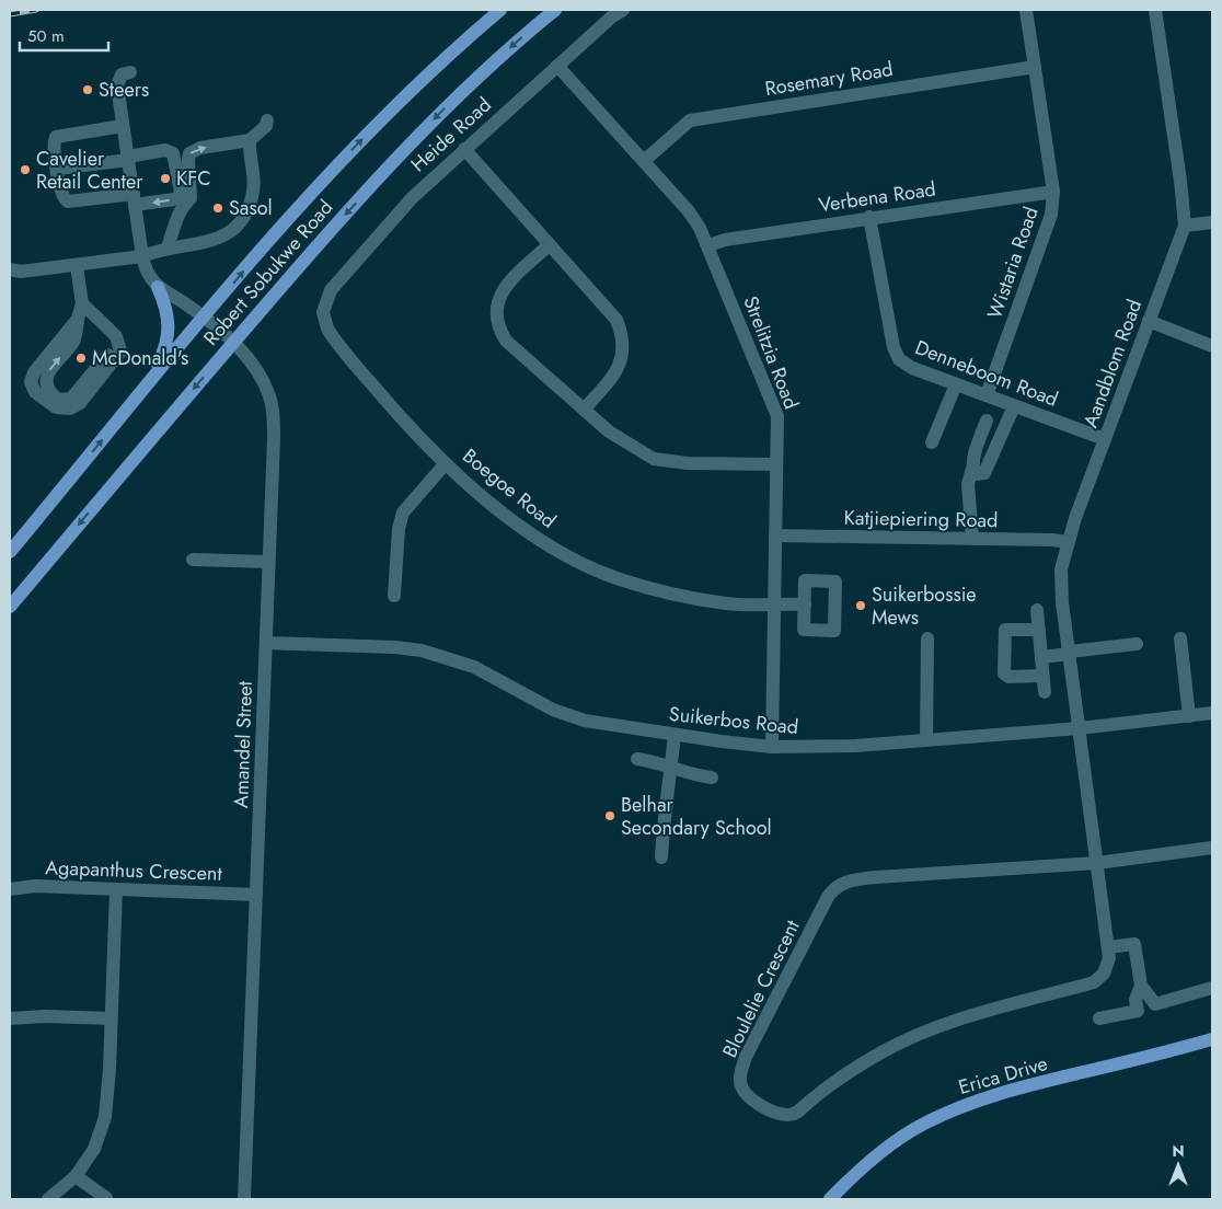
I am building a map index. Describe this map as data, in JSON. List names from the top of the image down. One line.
{"streets":{"main road":["Robert Sobukwe Road","Erica Drive"],"street":["Rosemary Road","Heide Road","Verbena Road","Wistaria Road","Strelitzia Road","Aandblom Road","Denneboom Road","Boegoe Road","Katjiepiering Road","Suikerbos Road","Amandel Street","Agapanthus Crescent","Bloulelie Crescent"]},"crossings":[["Rosemary Road","Wistaria Road"],["Rosemary Road","Strelitzia Road"],["Heide Road","Strelitzia Road"],["Heide Road","Boegoe Road"],["Verbena Road","Wistaria Road"],["Verbena Road","Strelitzia Road"],["Verbena Road","Denneboom Road"],["Wistaria Road","Denneboom Road"],["Robert Sobukwe Road","Amandel Street"],["Strelitzia Road","Boegoe Road"],["Strelitzia Road","Katjiepiering Road"],["Strelitzia Road","Suikerbos Road"],["Aandblom Road","Denneboom Road"],["Aandblom Road","Katjiepiering Road"],["Aandblom Road","Suikerbos Road"],["Aandblom Road","Bloulelie Crescent"],["Suikerbos Road","Amandel Street"],["Suikerbos Road","Bloulelie Crescent"],["Amandel Street","Agapanthus Crescent"]],"places":["Steers","Cavelier Retail Center","KFC","Sasol","McDonald's","Suikerbossie Mews","Belhar Secondary School"],"scale_bar":"50 m","north":"top"}
